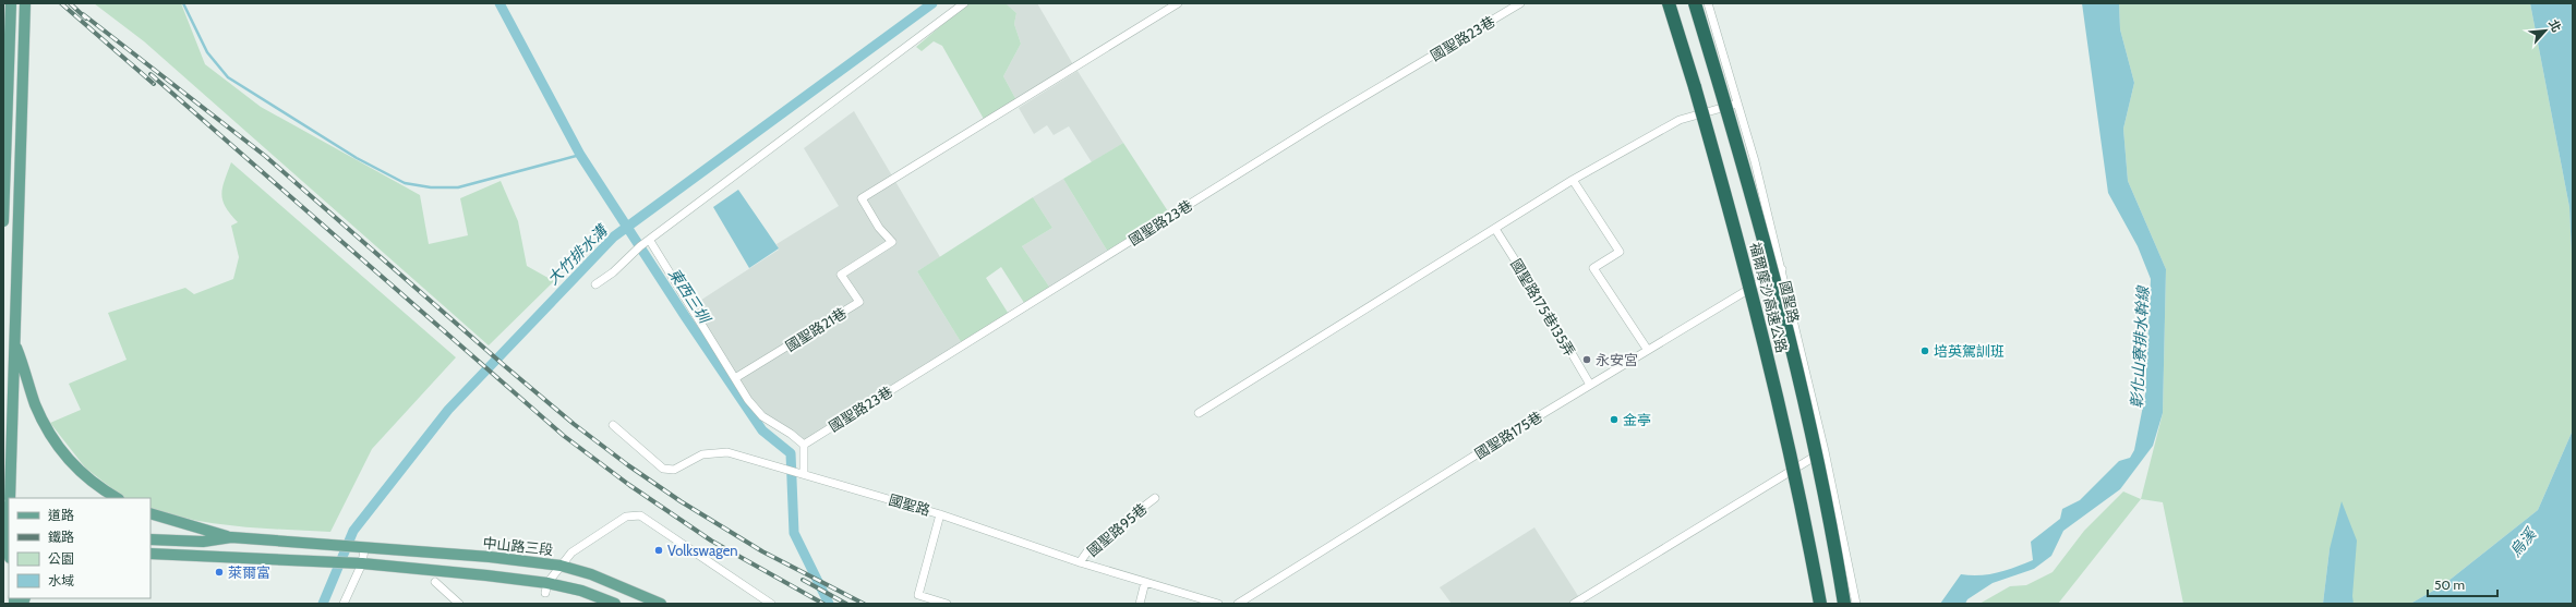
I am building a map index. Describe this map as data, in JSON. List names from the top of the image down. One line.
{"streets":{"highway":["福爾摩沙高速公路"],"main road":["中山路三段"],"street":["國聖路23巷","國聖路","國聖路175巷135弄","國聖路21巷","國聖路175巷","國聖路95巷"]},"crossings":[["國聖路","國聖路175巷"],["國聖路","國聖路95巷"],["國聖路175巷135弄","國聖路175巷"]],"water":["大竹排水溝","東西三圳","彰化山寮排水幹線","烏溪"],"places":["培英駕訓班","永安宮","金亭","Volkswagen","萊爾富"],"legend":["道路","鐵路","公園","水域"],"scale_bar":"50 m","north":"top right"}
